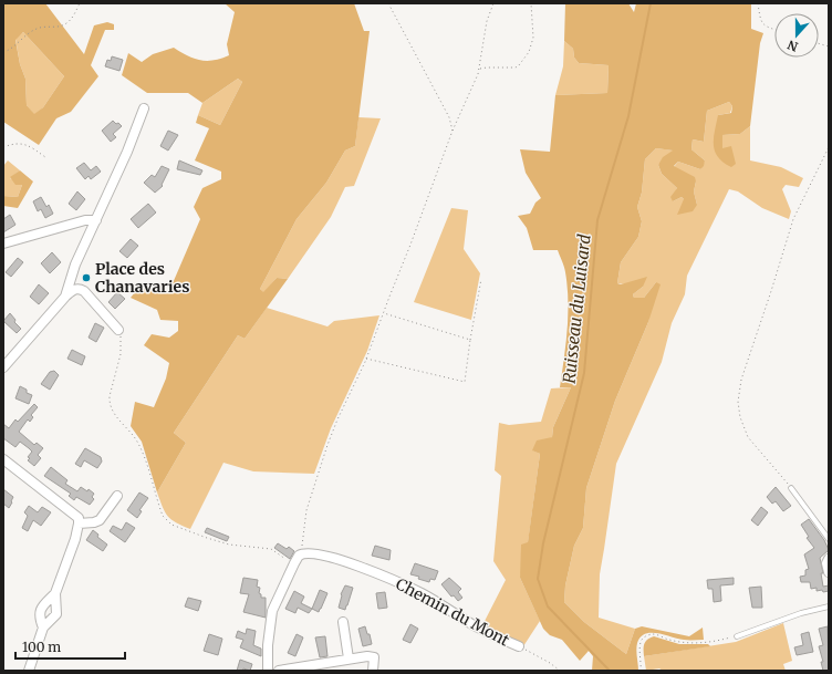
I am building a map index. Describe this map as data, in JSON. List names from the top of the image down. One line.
{"streets":{"street":["Chemin du Mont"]},"water":["Ruisseau du Luisard"],"places":["Place des Chanavaries"],"scale_bar":"100 m","north":"bottom"}
